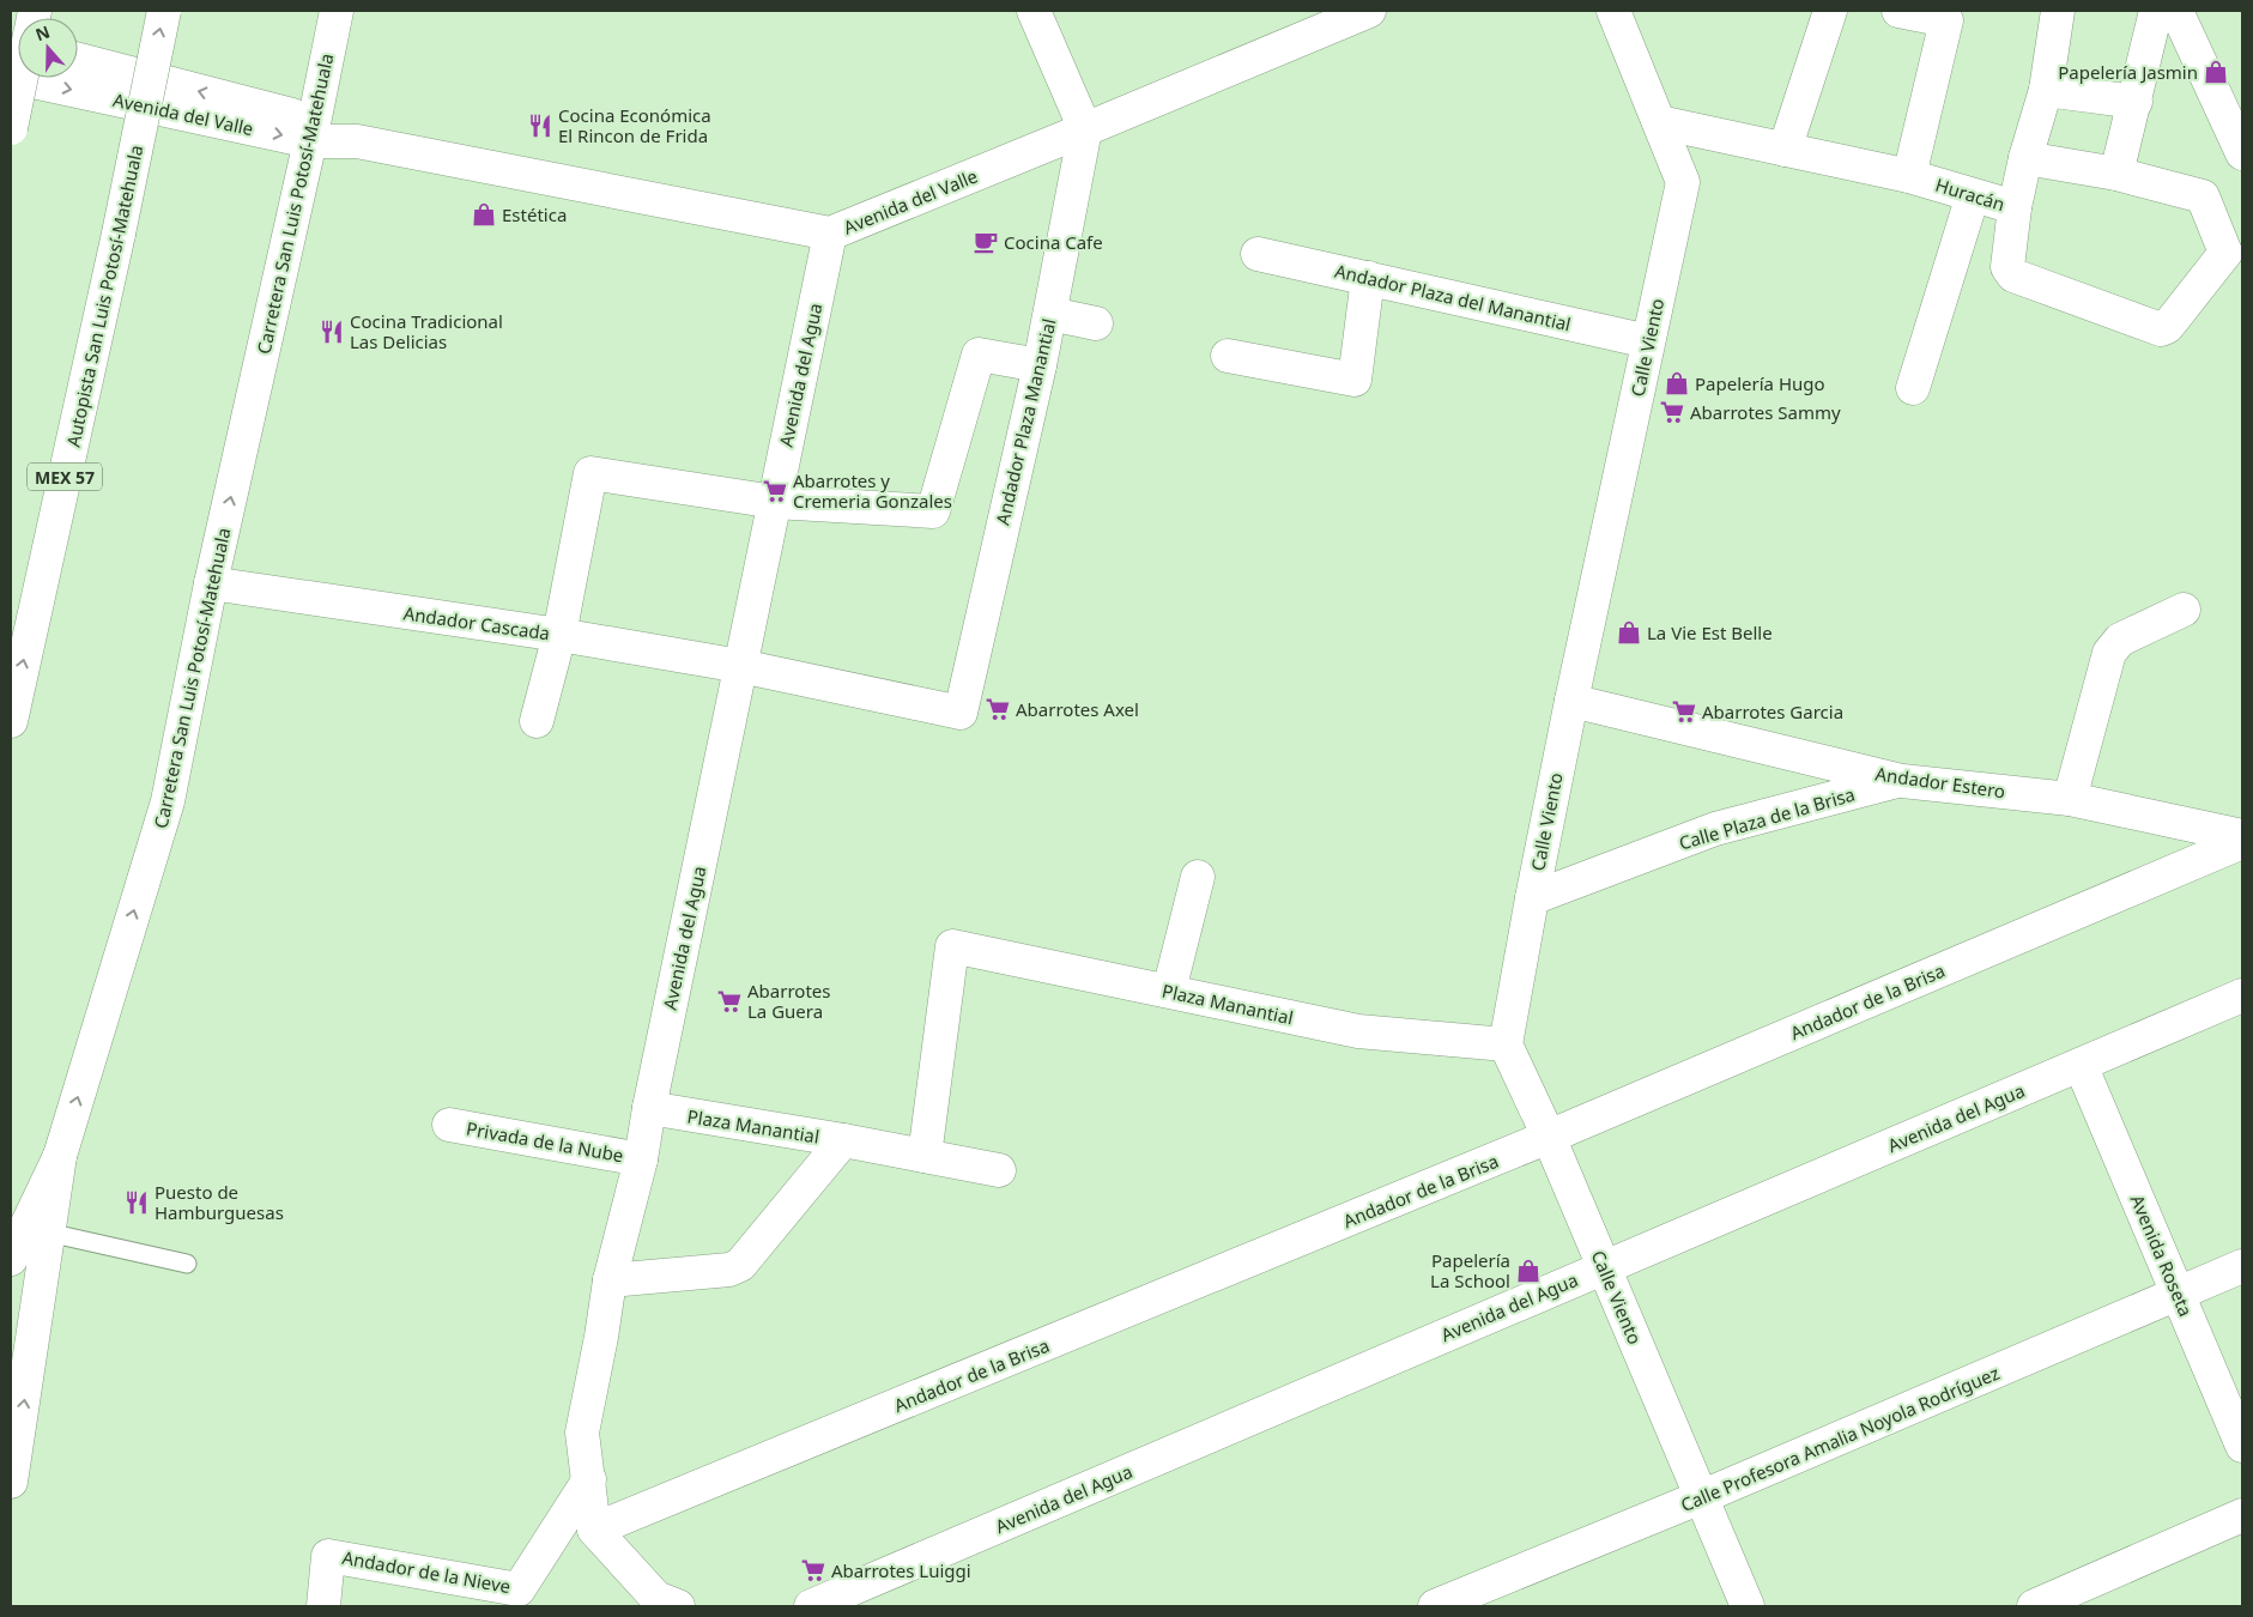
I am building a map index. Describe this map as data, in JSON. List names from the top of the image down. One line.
{"streets":{"main road":["Avenida del Valle","Huracán","Carretera San Luis Potosí-Matehuala","Autopista San Luis Potosí-Matehuala","Andador Plaza del Manantial","Calle Viento","Avenida del Agua","Andador Plaza Manantial","MEX 57","Andador Cascada","Andador Estero","Calle Plaza de la Brisa","Andador de la Brisa","Plaza Manantial","Privada de la Nube","Avenida Roseta","Calle Profesora Amalia Noyola Rodríguez","Andador de la Nieve"]},"crossings":[["Avenida del Valle","Carretera San Luis Potosí-Matehuala"],["Avenida del Valle","Avenida del Agua"],["Avenida del Valle","Andador Plaza Manantial"],["Huracán","Calle Viento"],["Carretera San Luis Potosí-Matehuala","Andador Cascada"],["Andador Plaza del Manantial","Calle Viento"],["Calle Viento","Avenida del Agua"],["Calle Viento","Andador Estero"],["Calle Viento","Calle Plaza de la Brisa"],["Calle Viento","Andador de la Brisa"],["Calle Viento","Plaza Manantial"],["Calle Viento","Calle Profesora Amalia Noyola Rodríguez"],["Avenida del Agua","Andador Plaza Manantial"],["Avenida del Agua","Andador Cascada"],["Avenida del Agua","Andador de la Brisa"],["Avenida del Agua","Plaza Manantial"],["Avenida del Agua","Privada de la Nube"],["Avenida del Agua","Avenida Roseta"],["Avenida del Agua","Andador de la Nieve"],["Andador Plaza Manantial","Andador Cascada"],["Andador Estero","Calle Plaza de la Brisa"],["Avenida Roseta","Calle Profesora Amalia Noyola Rodríguez"]],"one_way":["Carretera San Luis Potosí-Matehuala","Autopista San Luis Potosí-Matehuala"],"places":{"shop":["Papelería Jasmin","Estética","Papelería Hugo","La Vie Est Belle","Papelería La School"],"restaurant":["Cocina Económica El Rincon de Frida","Cocina Tradicional Las Delicias","Puesto de Hamburguesas"],"cafe":["Cocina Cafe"],"supermarket":["Abarrotes Sammy","Abarrotes y Cremeria Gonzales","Abarrotes Axel","Abarrotes Garcia","Abarrotes La Guera","Abarrotes Luiggi"]},"north":"top"}
